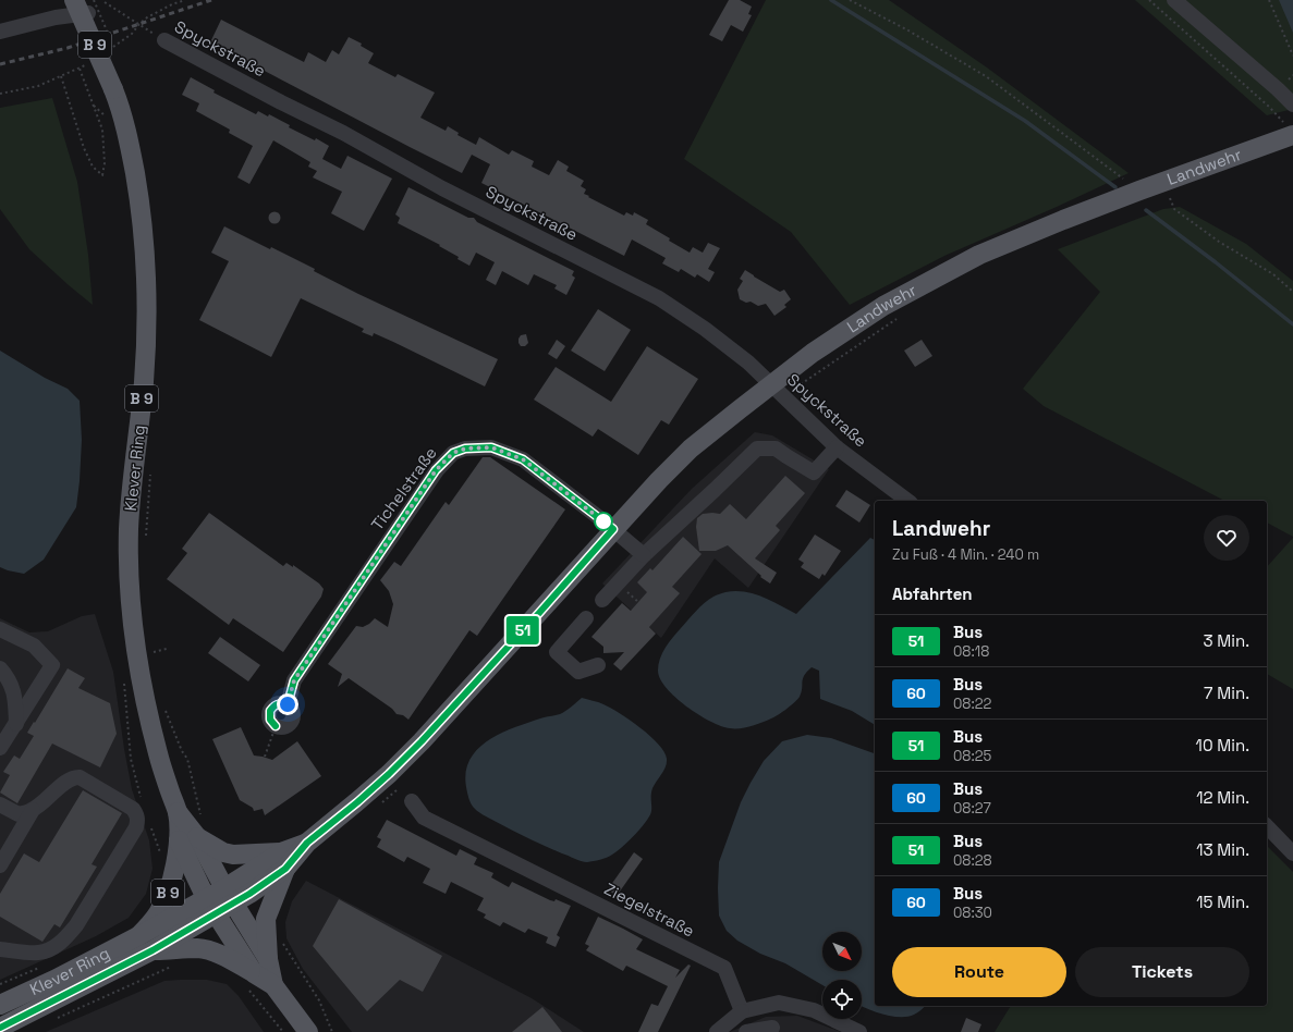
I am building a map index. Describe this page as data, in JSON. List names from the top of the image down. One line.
{"streets":{"main road":["B 9","Landwehr","Klever Ring"],"street":["Spyckstraße","Tichelstraße","Ziegelstraße"]},"crossings":[["Spyckstraße","Landwehr"],["Landwehr","Klever Ring"],["Landwehr","Tichelstraße"]],"lines":["bus line 51"],"north":"bottom right","page":{"on_map":"51","heading":[["Landwehr","Zu Fuß · 4 Min. · 240 m"],"Abfahrten"],"list":[{"mark":"51","name":"Bus","note":"08:18","value":"3 Min."},{"mark":"60","name":"Bus","note":"08:22","value":"7 Min."},{"mark":"51","name":"Bus","note":"08:25","value":"10 Min."},{"mark":"60","name":"Bus","note":"08:27","value":"12 Min."},{"mark":"51","name":"Bus","note":"08:28","value":"13 Min."},{"mark":"60","name":"Bus","note":"08:30","value":"15 Min."}],"buttons":["Route","Tickets"]}}
